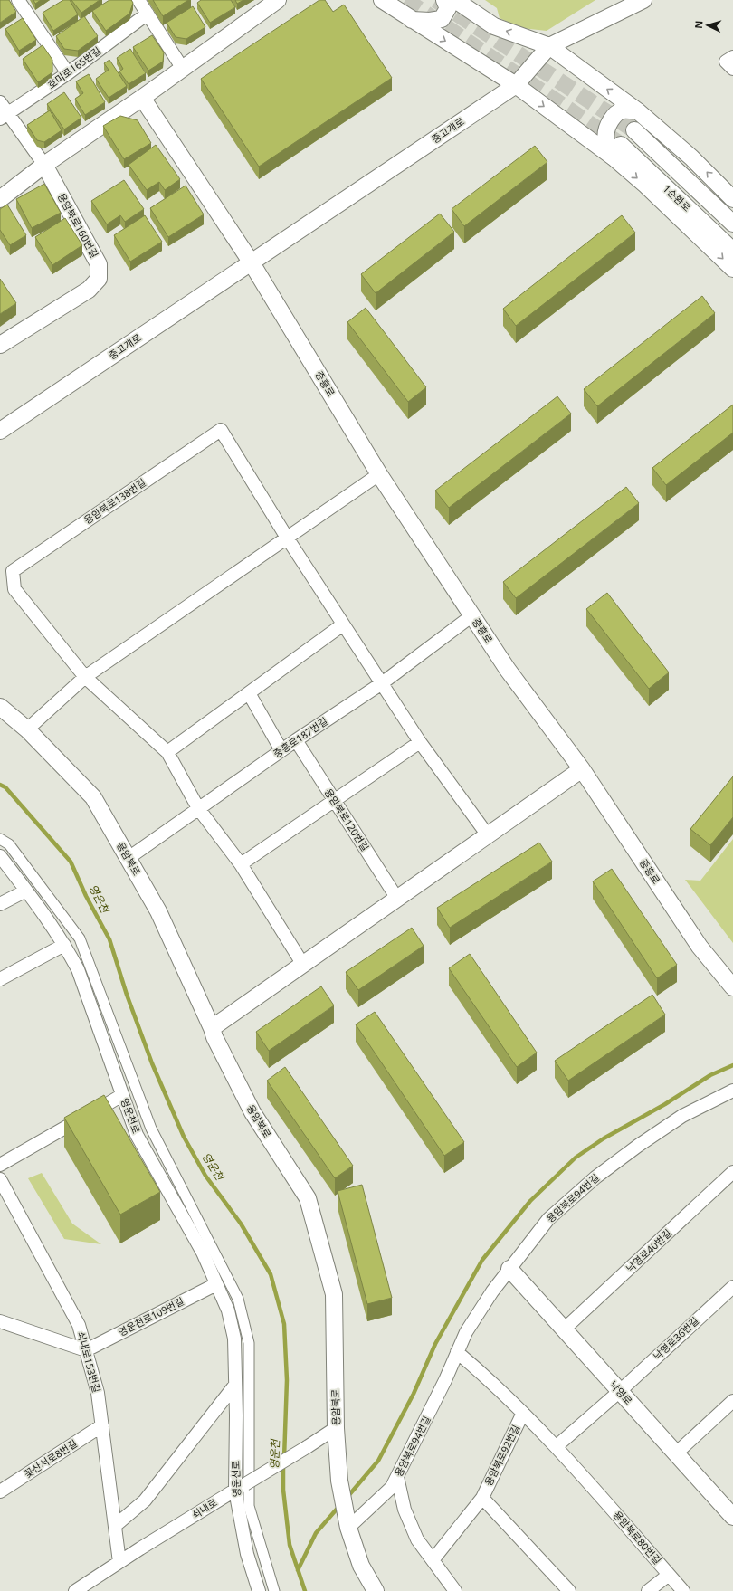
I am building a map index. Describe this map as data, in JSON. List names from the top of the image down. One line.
{"streets":{"street":["호미로165번길","중고개로","1순환로","용암북로160번길","중흥로","용암북로138번길","중흥로187번길","용암북로120번길","용암북로","영운천로","용암북로94번길","낙영로40번길","영운천로109번길","낙영로36번길","쇠내로153번길","낙영로","용암북로92번길","꽃산서로8번길","쇠내로","용암북로80번길"]},"crossings":[["중고개로","중흥로"],["중흥로","중흥로187번길"],["용암북로138번길","중흥로187번길"],["중흥로187번길","용암북로120번길"],["중흥로187번길","용암북로"],["용암북로","용암북로94번길"],["용암북로","쇠내로"],["영운천로","영운천로109번길"],["영운천로","쇠내로"],["용암북로94번길","낙영로"],["낙영로40번길","낙영로"],["영운천로109번길","쇠내로153번길"],["낙영로36번길","낙영로"],["낙영로36번길","용암북로80번길"],["쇠내로153번길","꽃산서로8번길"],["쇠내로153번길","쇠내로"]],"water":["영운천"],"north":"left"}
